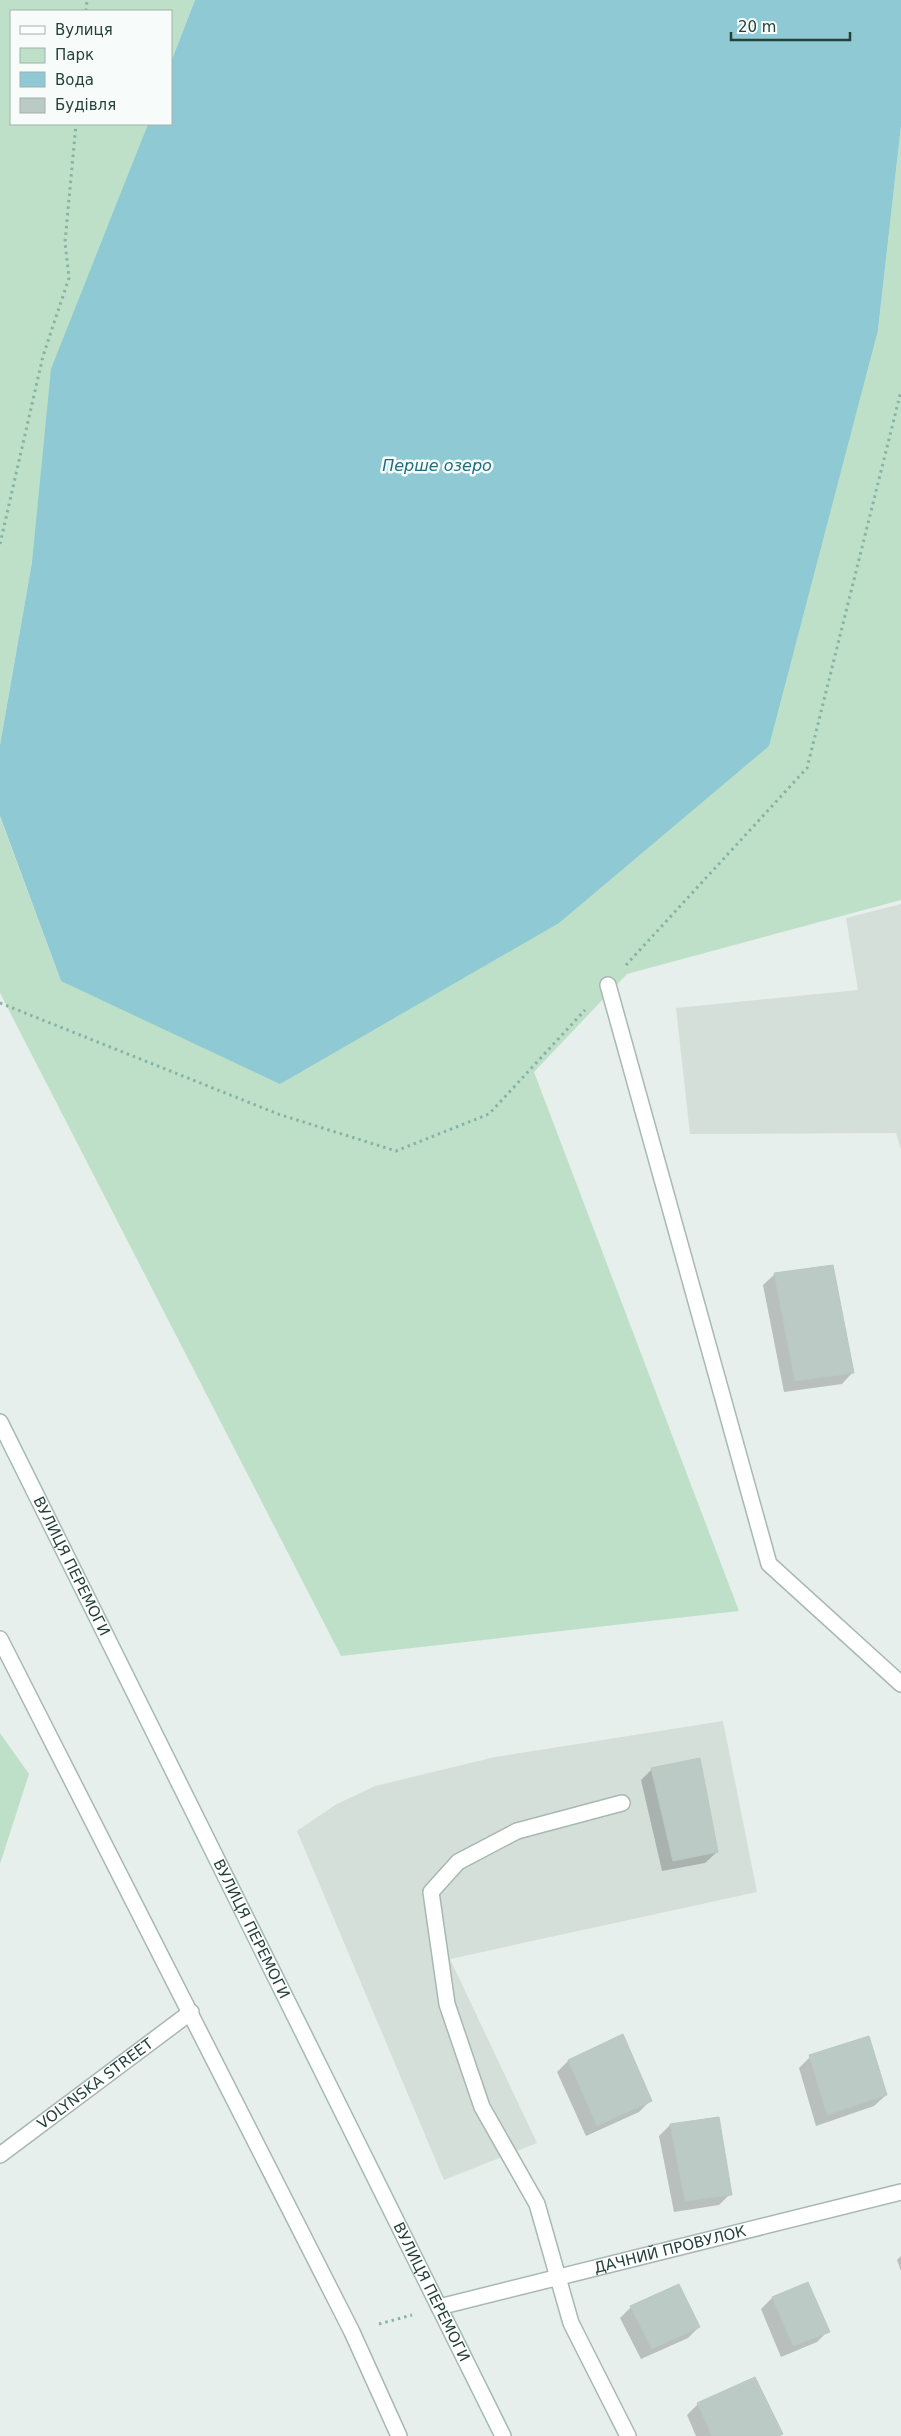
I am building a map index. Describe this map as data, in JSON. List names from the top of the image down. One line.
{"streets":{"street":["ВУЛИЦЯ ПЕРЕМОГИ","VOLYNSKA STREET","ДАЧНИЙ ПРОВУЛОК"]},"crossings":[["ВУЛИЦЯ ПЕРЕМОГИ","ДАЧНИЙ ПРОВУЛОК"]],"water":["Перше озеро"],"legend":["Вулиця","Парк","Вода","Будівля"],"scale_bar":"20 m"}
